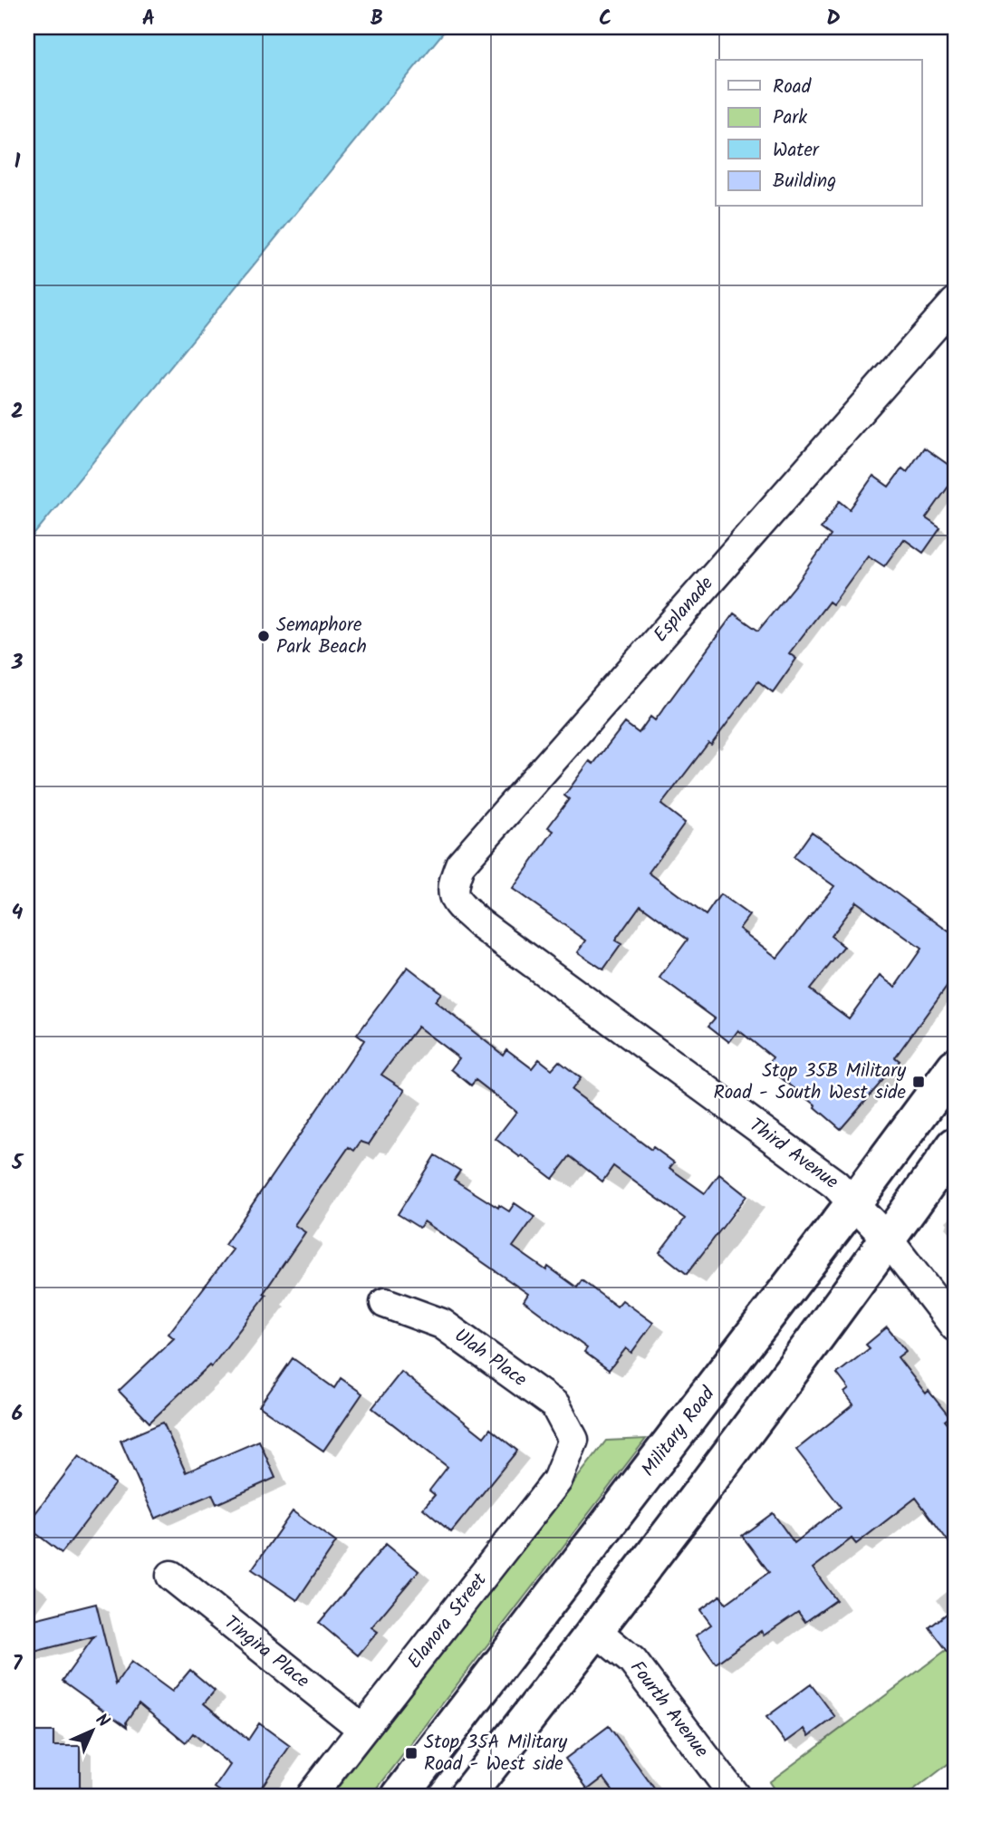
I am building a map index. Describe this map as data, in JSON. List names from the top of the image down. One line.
{"streets":{"main road":["Military Road"],"street":["Esplanade","Third Avenue","Ulah Place","Elanora Street","Tingira Place","Fourth Avenue"]},"crossings":[["Esplanade","Third Avenue"],["Third Avenue","Military Road"],["Ulah Place","Elanora Street"],["Elanora Street","Tingira Place"]],"places":{"other":["Semaphore Park Beach"],"transit":["Stop 35B Military Road - South West side","Stop 35A Military Road - West side"]},"legend":["Road","Park","Water","Building"],"north":"top right","grid":{"columns":["A","B","C","D"],"rows":["1","2","3","4","5","6","7"]}}
